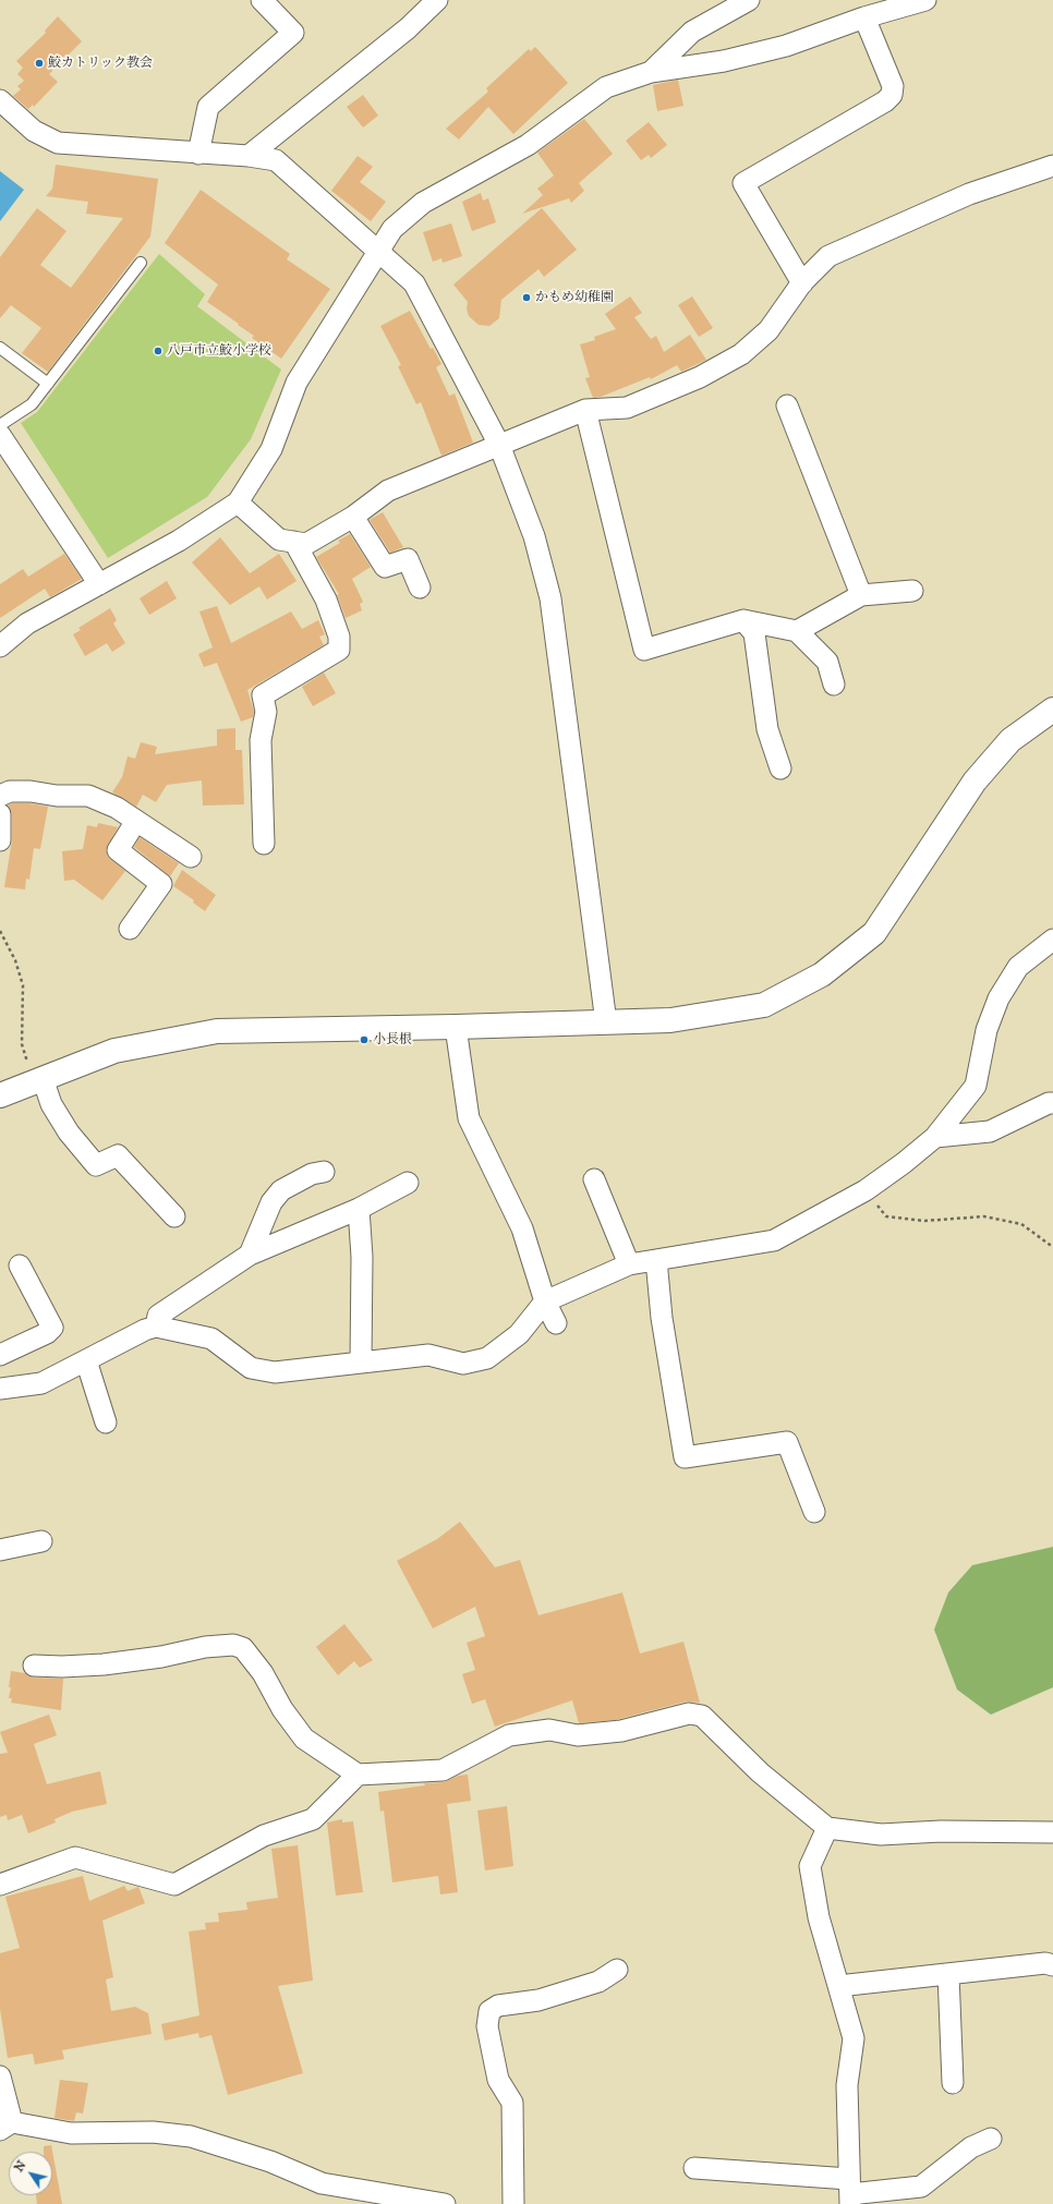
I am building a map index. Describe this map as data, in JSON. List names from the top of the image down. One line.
{"places":["鮫カトリック教会","かもめ幼稚園","八戸市立鮫小学校","小長根"],"north":"top left"}
